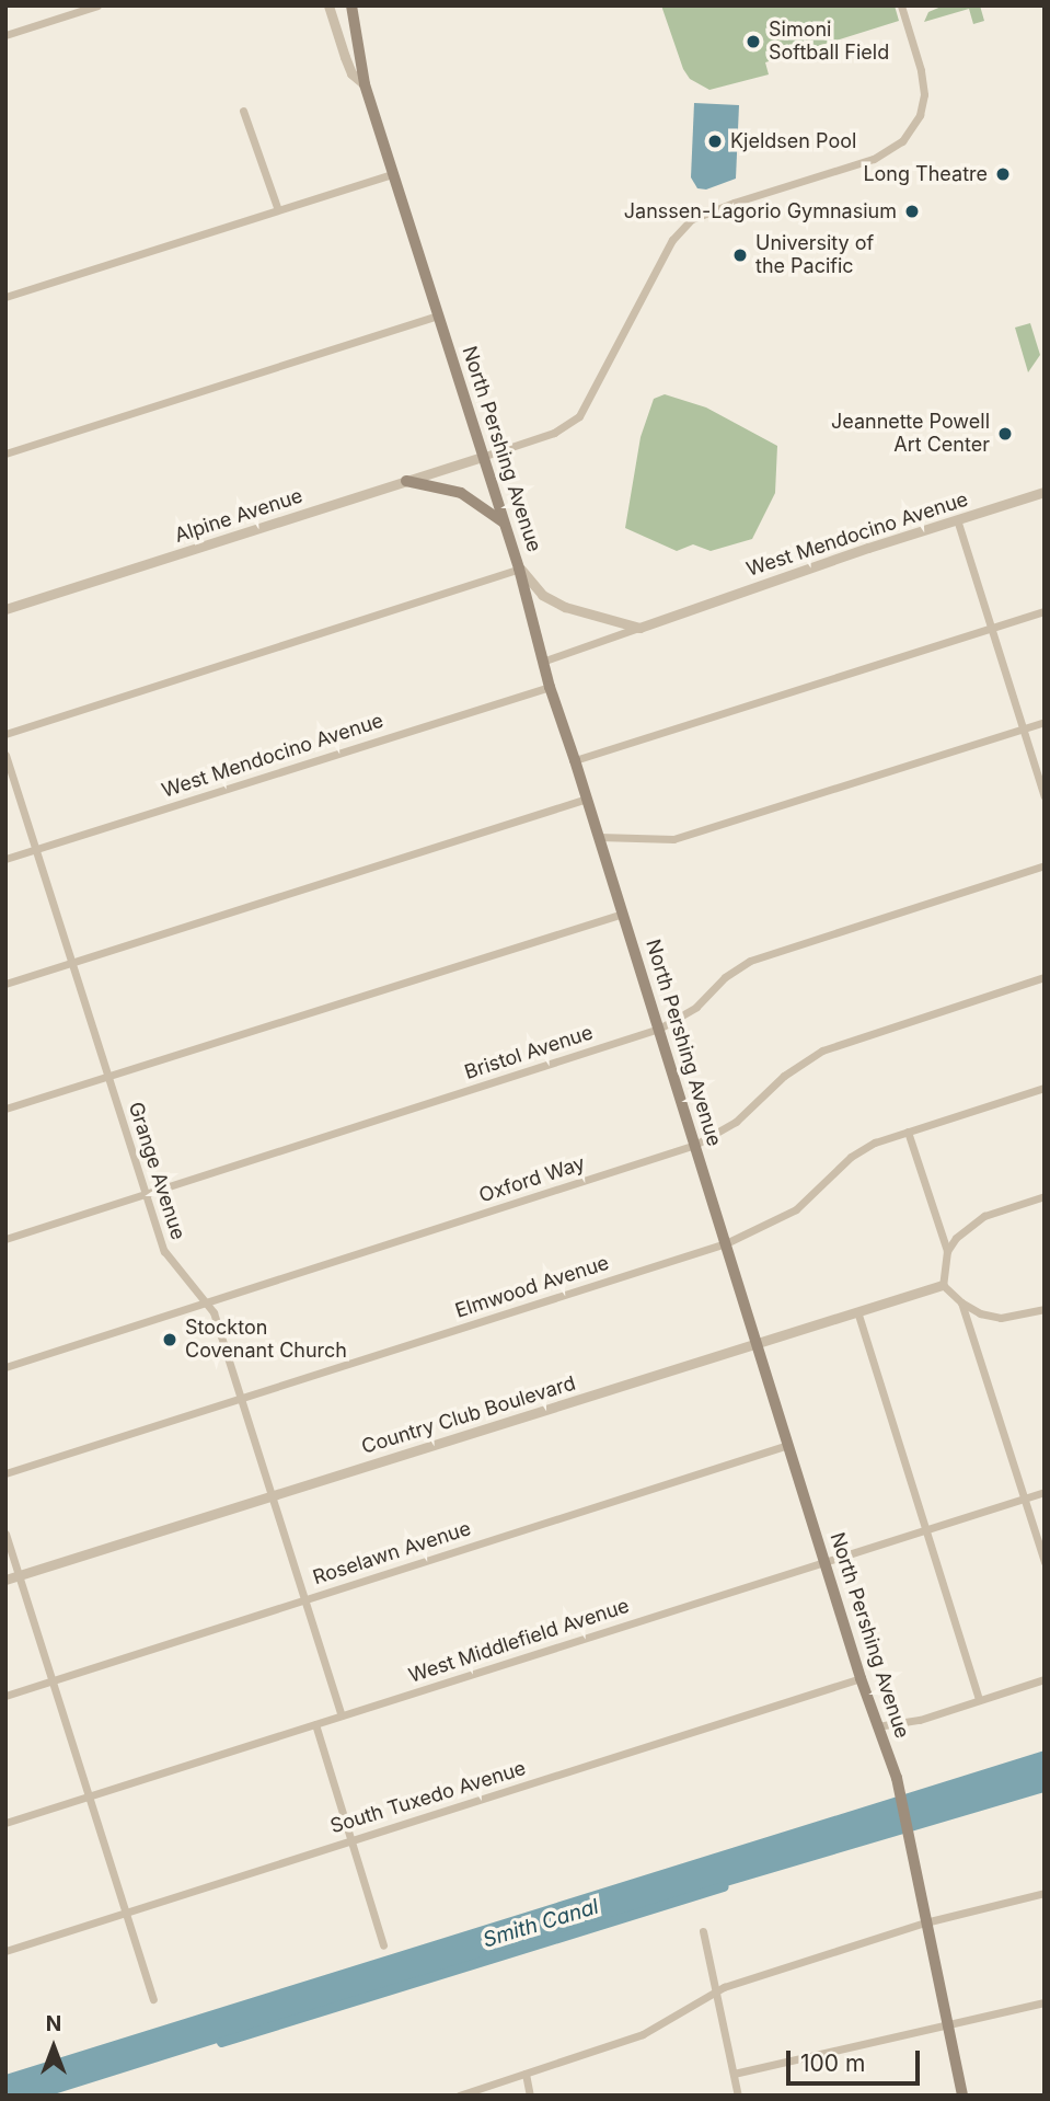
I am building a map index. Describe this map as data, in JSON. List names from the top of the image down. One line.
{"streets":{"main road":["North Pershing Avenue"],"street":["Alpine Avenue","West Mendocino Avenue","Bristol Avenue","Grange Avenue","Oxford Way","Elmwood Avenue","Country Club Boulevard","Roselawn Avenue","West Middlefield Avenue","South Tuxedo Avenue"]},"crossings":[["North Pershing Avenue","Alpine Avenue"],["North Pershing Avenue","West Mendocino Avenue"],["North Pershing Avenue","Bristol Avenue"],["North Pershing Avenue","Oxford Way"],["North Pershing Avenue","Elmwood Avenue"],["North Pershing Avenue","Country Club Boulevard"],["North Pershing Avenue","Roselawn Avenue"],["North Pershing Avenue","West Middlefield Avenue"],["North Pershing Avenue","South Tuxedo Avenue"],["West Mendocino Avenue","Grange Avenue"],["Bristol Avenue","Grange Avenue"],["Grange Avenue","Oxford Way"],["Grange Avenue","Elmwood Avenue"],["Grange Avenue","Country Club Boulevard"],["Grange Avenue","Roselawn Avenue"],["Grange Avenue","West Middlefield Avenue"]],"water":["Smith Canal"],"places":["Simoni Softball Field","Kjeldsen Pool","Long Theatre","Janssen-Lagorio Gymnasium","University of the Pacific","Jeannette Powell Art Center","Stockton Covenant Church"],"scale_bar":"100 m","north":"top"}
